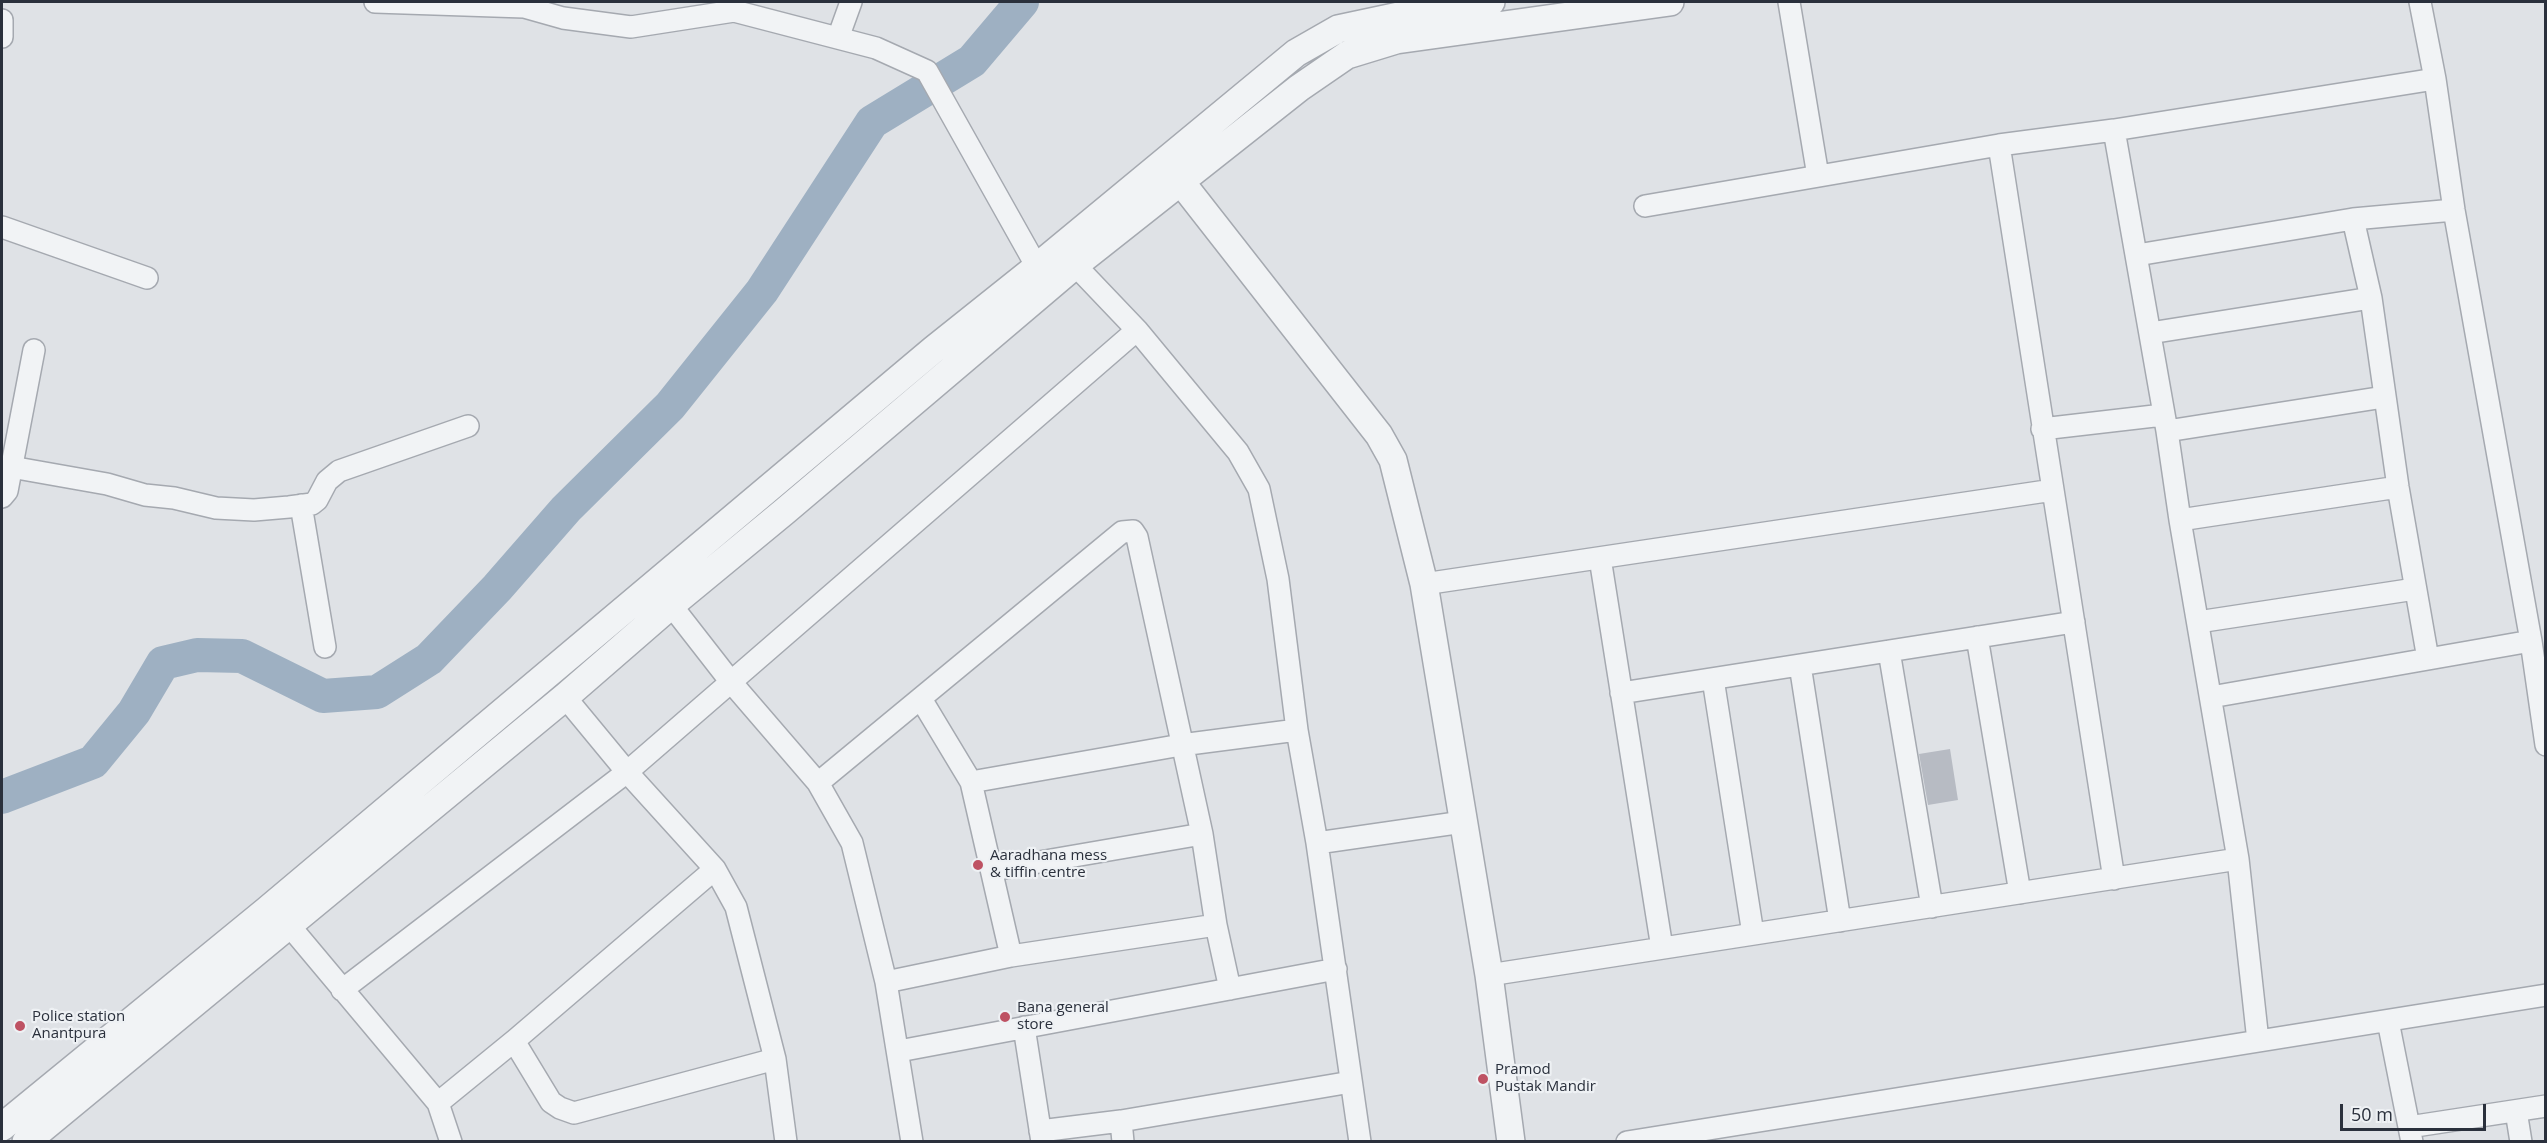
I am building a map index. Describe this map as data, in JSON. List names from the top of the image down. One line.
{"places":["Aaradhana mess & tiffin centre","Bana general store","Police station Anantpura","Pramod Pustak Mandir"],"scale_bar":"50 m"}
